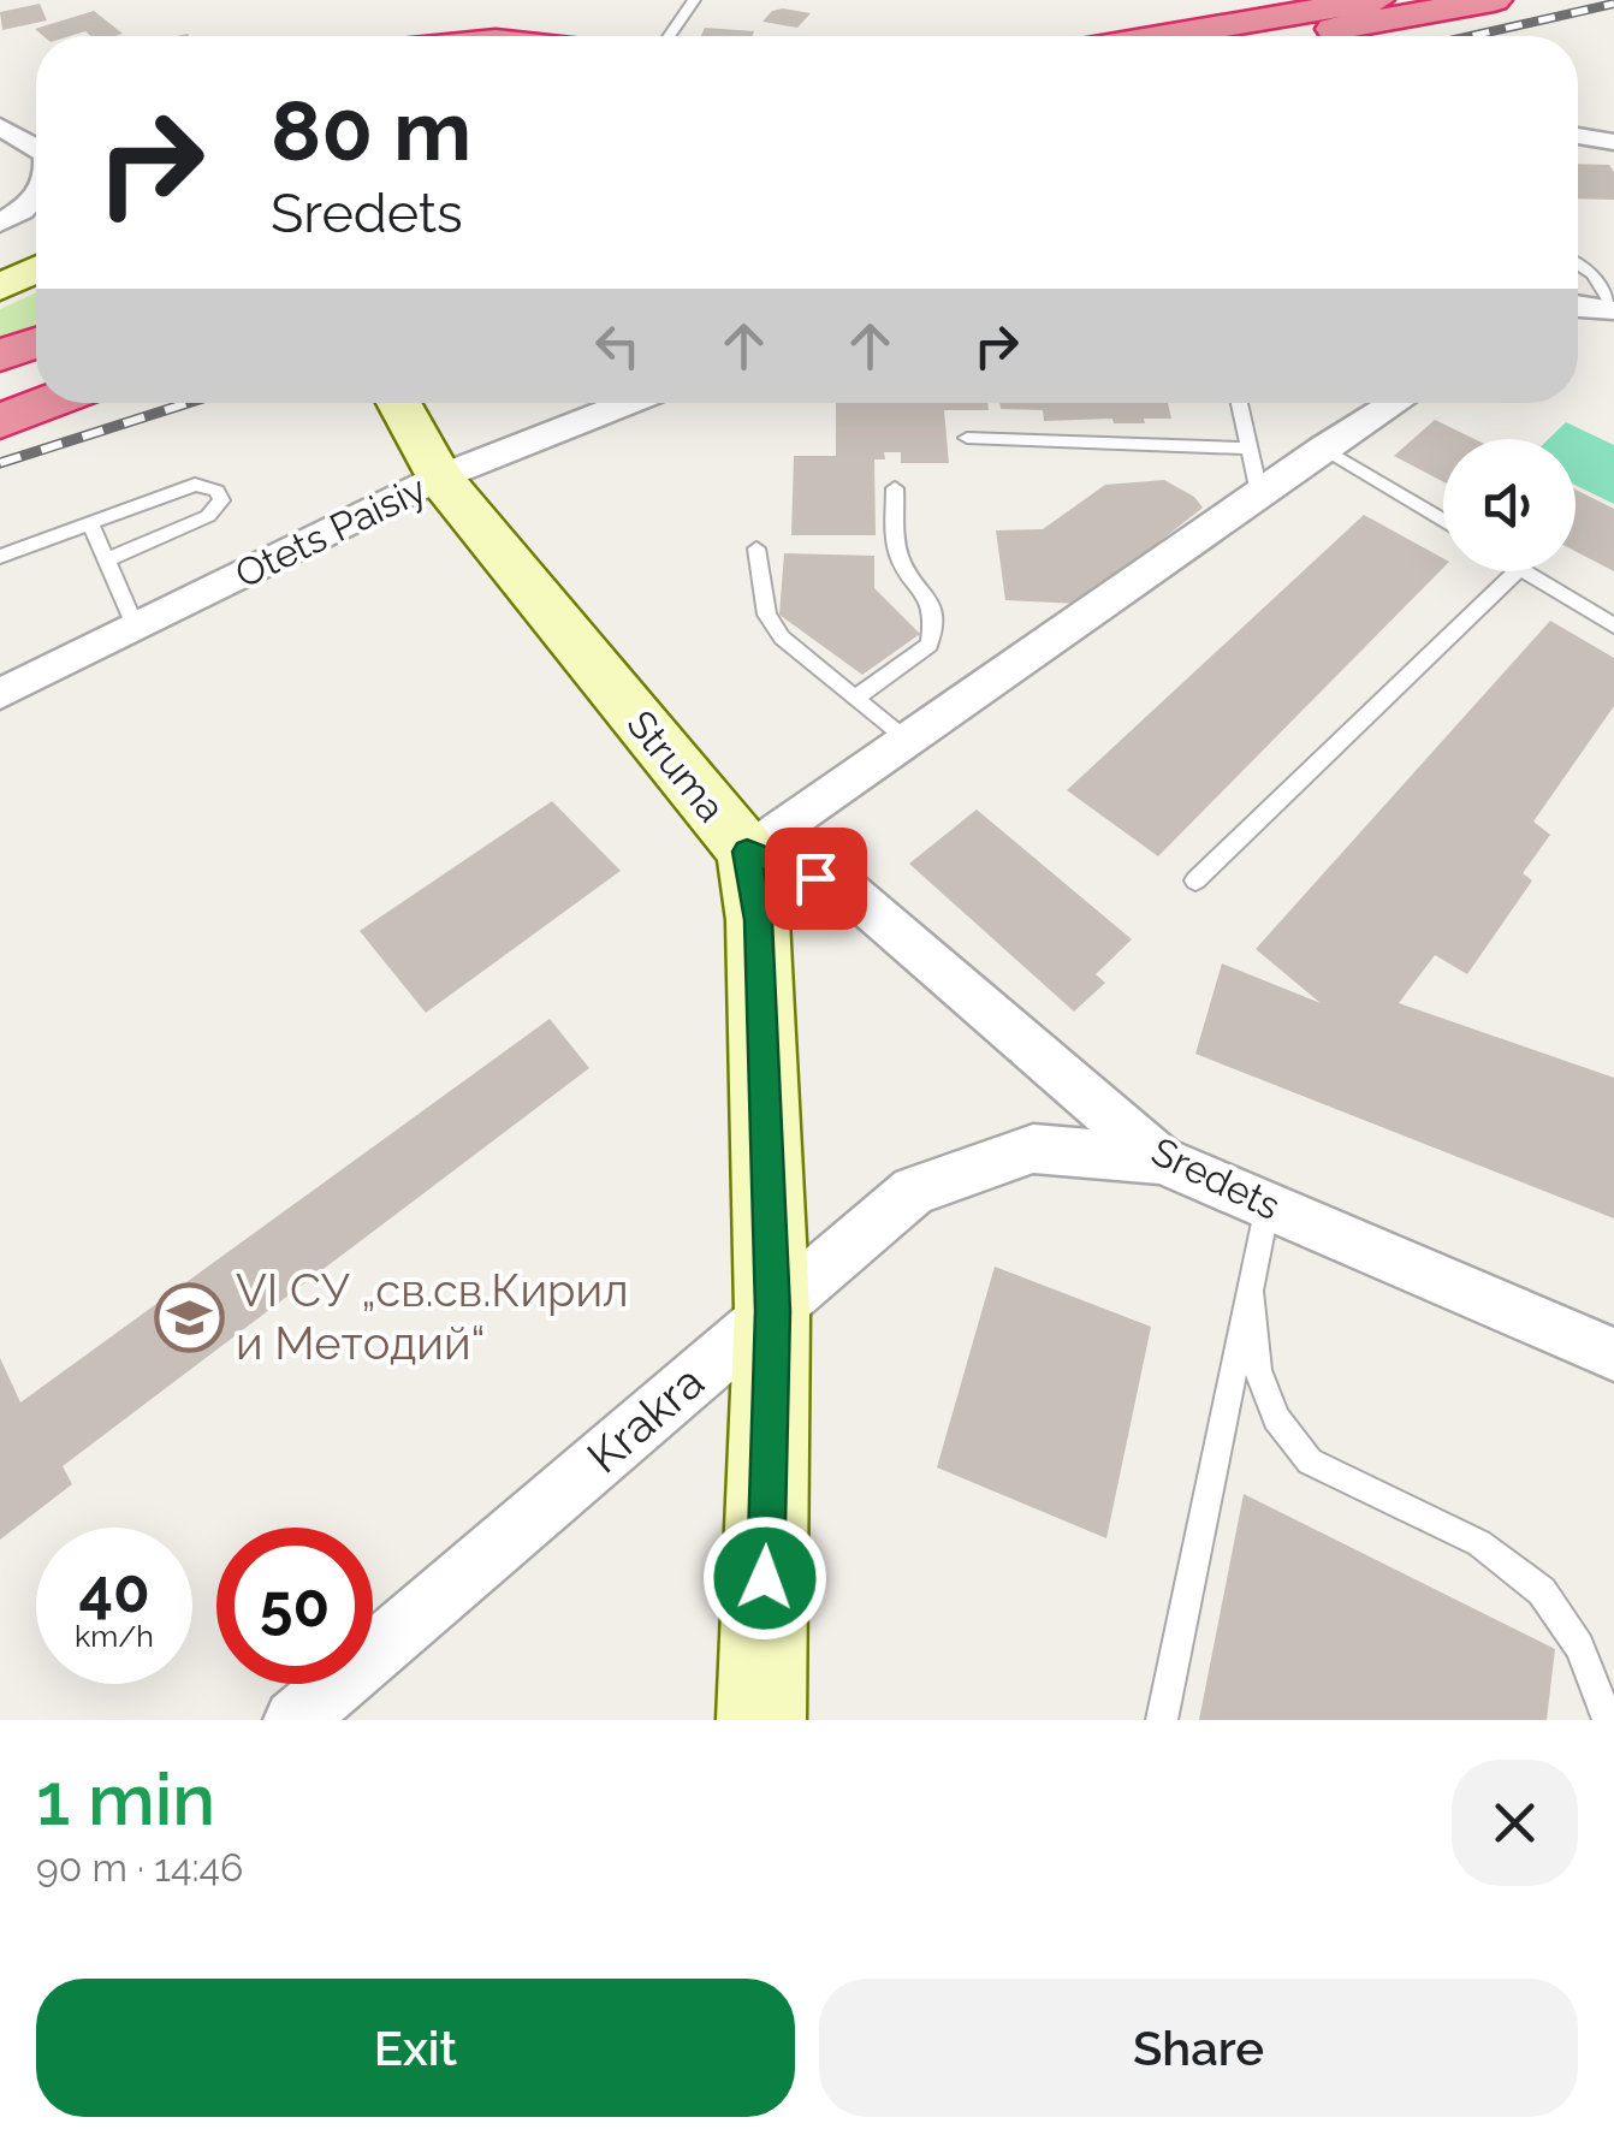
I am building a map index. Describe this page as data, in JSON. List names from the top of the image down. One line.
{"streets":{"main road":["Struma"],"street":["Otets Paisiy","Sredets","Krakra"]},"crossings":[["Otets Paisiy","Struma"],["Struma","Sredets"],["Struma","Krakra"],["Sredets","Krakra"]],"places":{"school or university":["VI СУ „св.св.Кирил и Методий“"]},"page":{"turn":["80 m","Sredets"],"speed":"40 km/h","limit":"50","heading":["1 min","90 m · 14:46"],"buttons":["Exit","Share"]}}
